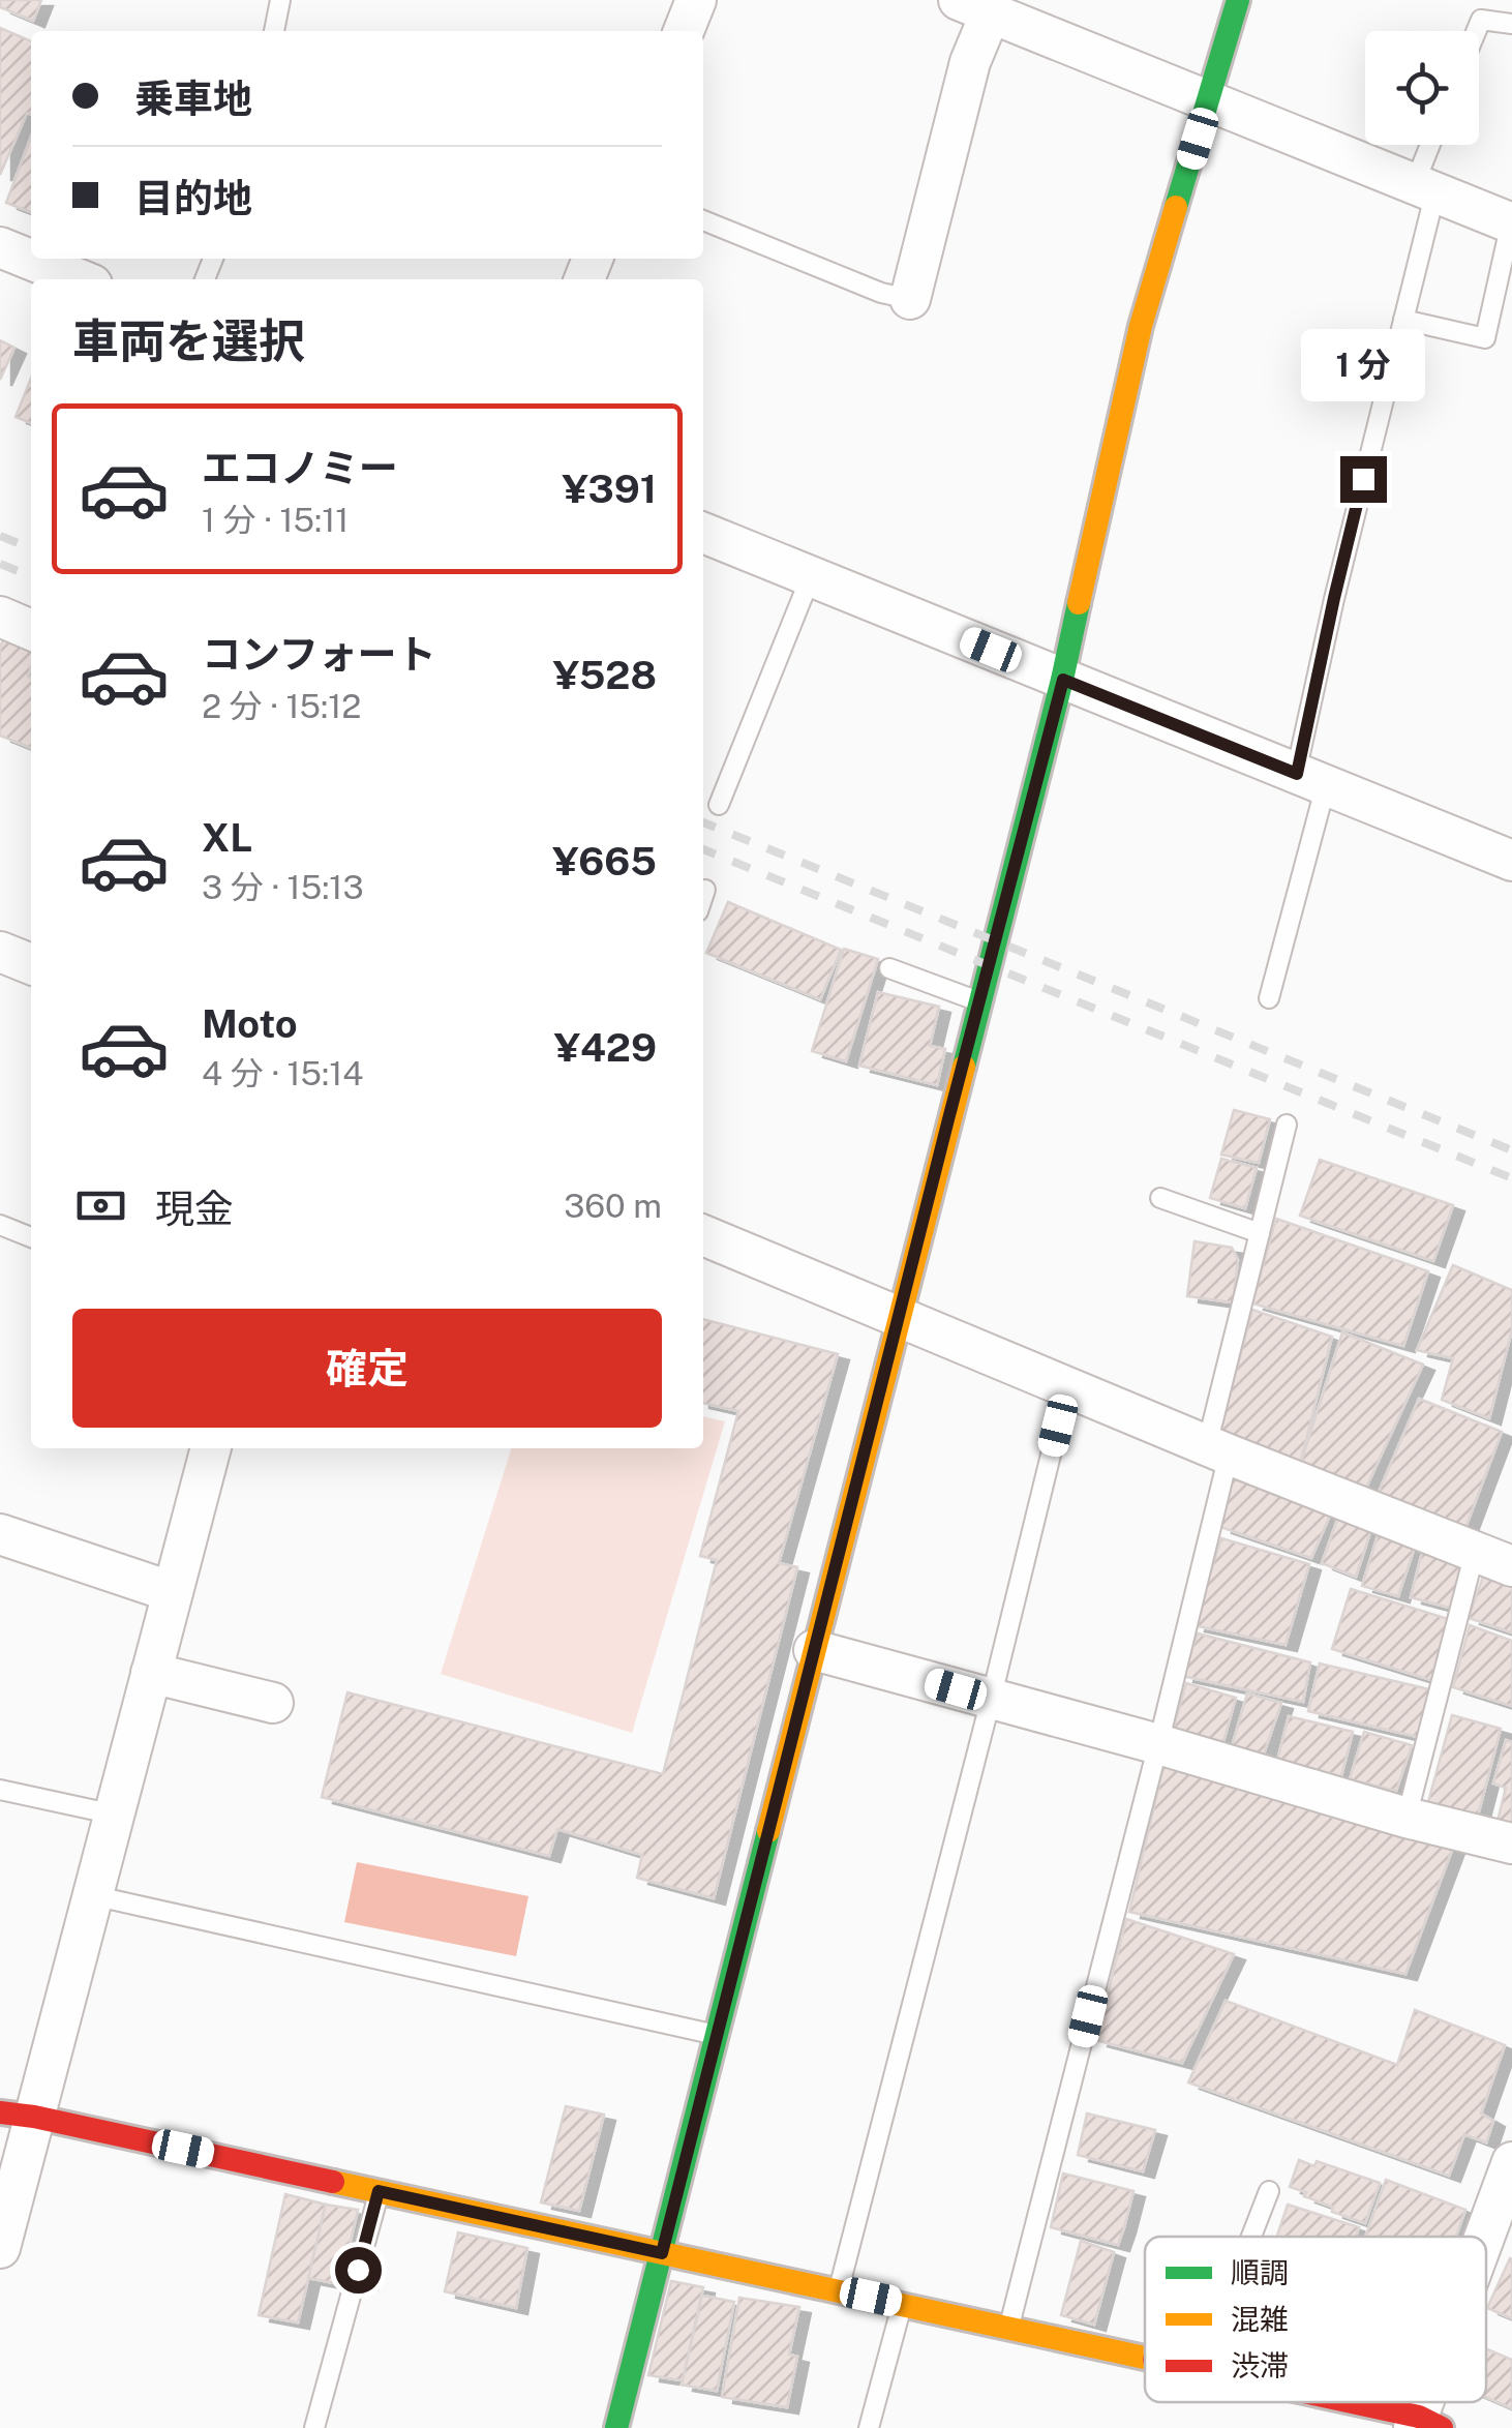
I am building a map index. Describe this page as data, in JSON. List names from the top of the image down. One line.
{"legend":["順調","混雑","渋滞"],"page":{"banner":["乗車地","目的地"],"heading":"車両を選択","bubble":"1 分","list":[{"name":"エコノミー","note":"1 分 · 15:11","value":"¥391"},{"name":"コンフォート","note":"2 分 · 15:12","value":"¥528"},{"name":"XL","note":"3 分 · 15:13","value":"¥665"},{"name":"Moto","note":"4 分 · 15:14","value":"¥429"}],"pay":["現金","360 m"],"buttons":"確定"}}
